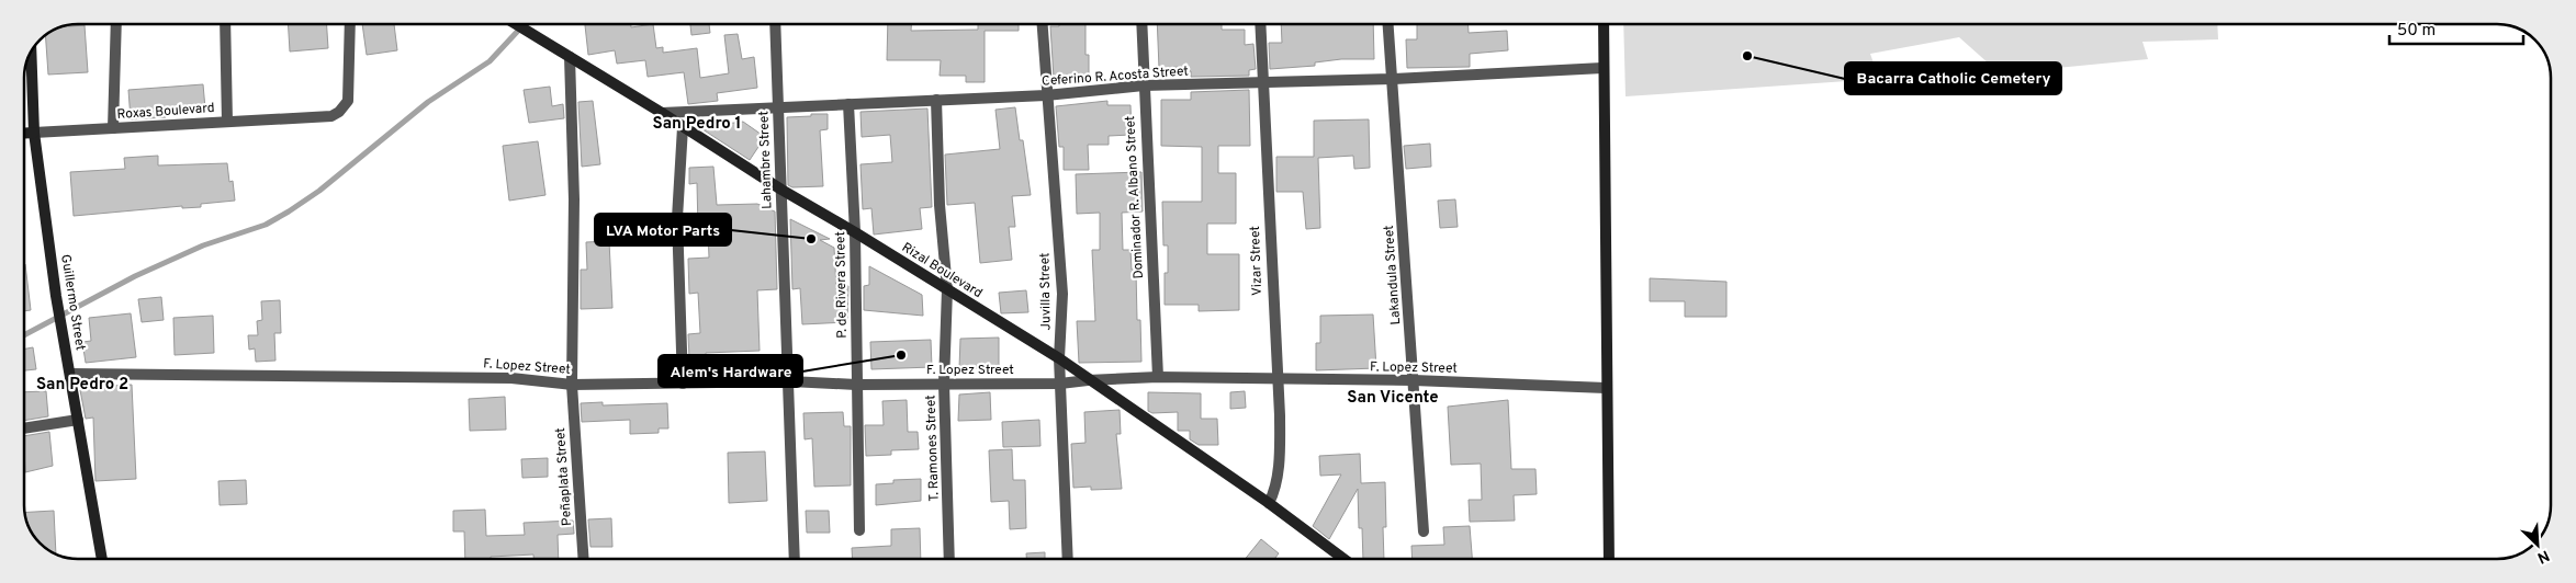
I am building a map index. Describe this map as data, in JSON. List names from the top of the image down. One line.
{"streets":{"street":["Ceferino R. Acosta Street","Roxas Boulevard","Lahambre Street","Dominador R. Albano Street","Vizar Street","Rizal Boulevard","Lakandula Street","P. de Rivera Street","Juvilla Street","Guillermo Street","F. Lopez Street","T. Ramones Street","Peñaplata Street"]},"crossings":[["Ceferino R. Acosta Street","Lahambre Street"],["Ceferino R. Acosta Street","Dominador R. Albano Street"],["Ceferino R. Acosta Street","Vizar Street"],["Ceferino R. Acosta Street","Rizal Boulevard"],["Ceferino R. Acosta Street","Lakandula Street"],["Ceferino R. Acosta Street","P. de Rivera Street"],["Ceferino R. Acosta Street","Juvilla Street"],["Ceferino R. Acosta Street","T. Ramones Street"],["Roxas Boulevard","Guillermo Street"],["Lahambre Street","Rizal Boulevard"],["Lahambre Street","F. Lopez Street"],["Dominador R. Albano Street","F. Lopez Street"],["Vizar Street","Rizal Boulevard"],["Vizar Street","F. Lopez Street"],["Rizal Boulevard","P. de Rivera Street"],["Rizal Boulevard","Juvilla Street"],["Rizal Boulevard","F. Lopez Street"],["Rizal Boulevard","T. Ramones Street"],["Rizal Boulevard","Peñaplata Street"],["Lakandula Street","F. Lopez Street"],["P. de Rivera Street","F. Lopez Street"],["Juvilla Street","F. Lopez Street"],["Guillermo Street","F. Lopez Street"],["F. Lopez Street","T. Ramones Street"],["F. Lopez Street","Peñaplata Street"]],"districts":["San Pedro 1","San Pedro 2","San Vicente"],"places":["Bacarra Catholic Cemetery","LVA Motor Parts","Alem's Hardware"],"scale_bar":"50 m","north":"bottom right"}
